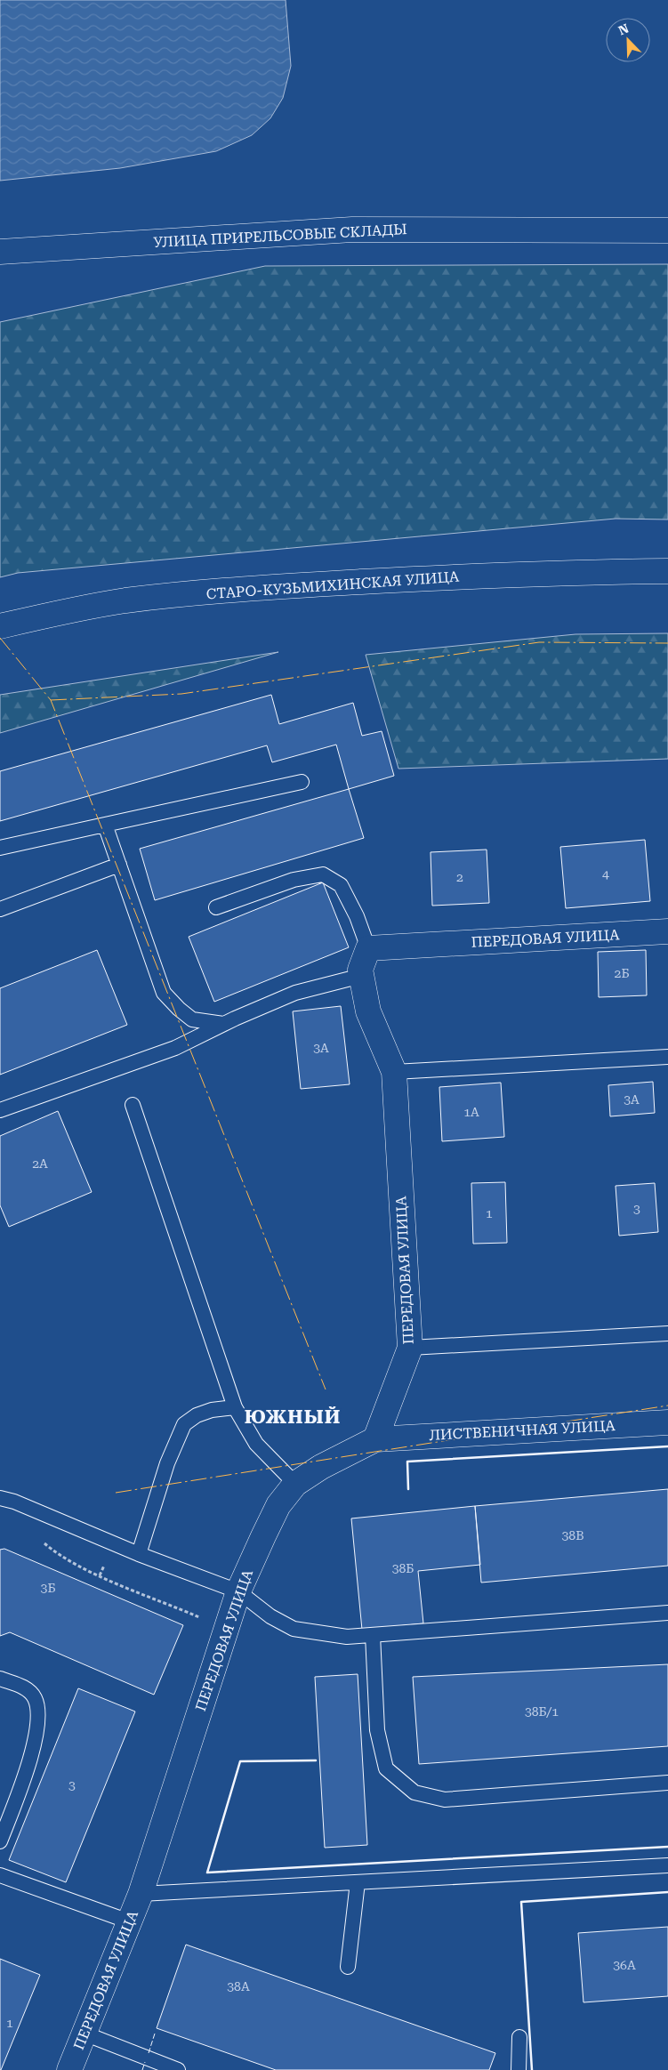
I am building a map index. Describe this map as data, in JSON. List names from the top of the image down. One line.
{"streets":{"street":["УЛИЦА ПРИРЕЛЬСОВЫЕ СКЛАДЫ","СТАРО-КУЗЬМИХИНСКАЯ УЛИЦА","ПЕРЕДОВАЯ УЛИЦА","ЛИСТВЕНИЧНАЯ УЛИЦА"]},"crossings":[["ПЕРЕДОВАЯ УЛИЦА","ЛИСТВЕНИЧНАЯ УЛИЦА"]],"districts":["ЮЖНЫЙ"],"house_numbers":["4","2","2Б","3А","3А","1А","2А","3","1","38В","38Б","3Б","38Б/1","3","36А","38А","1"],"north":"top left"}
